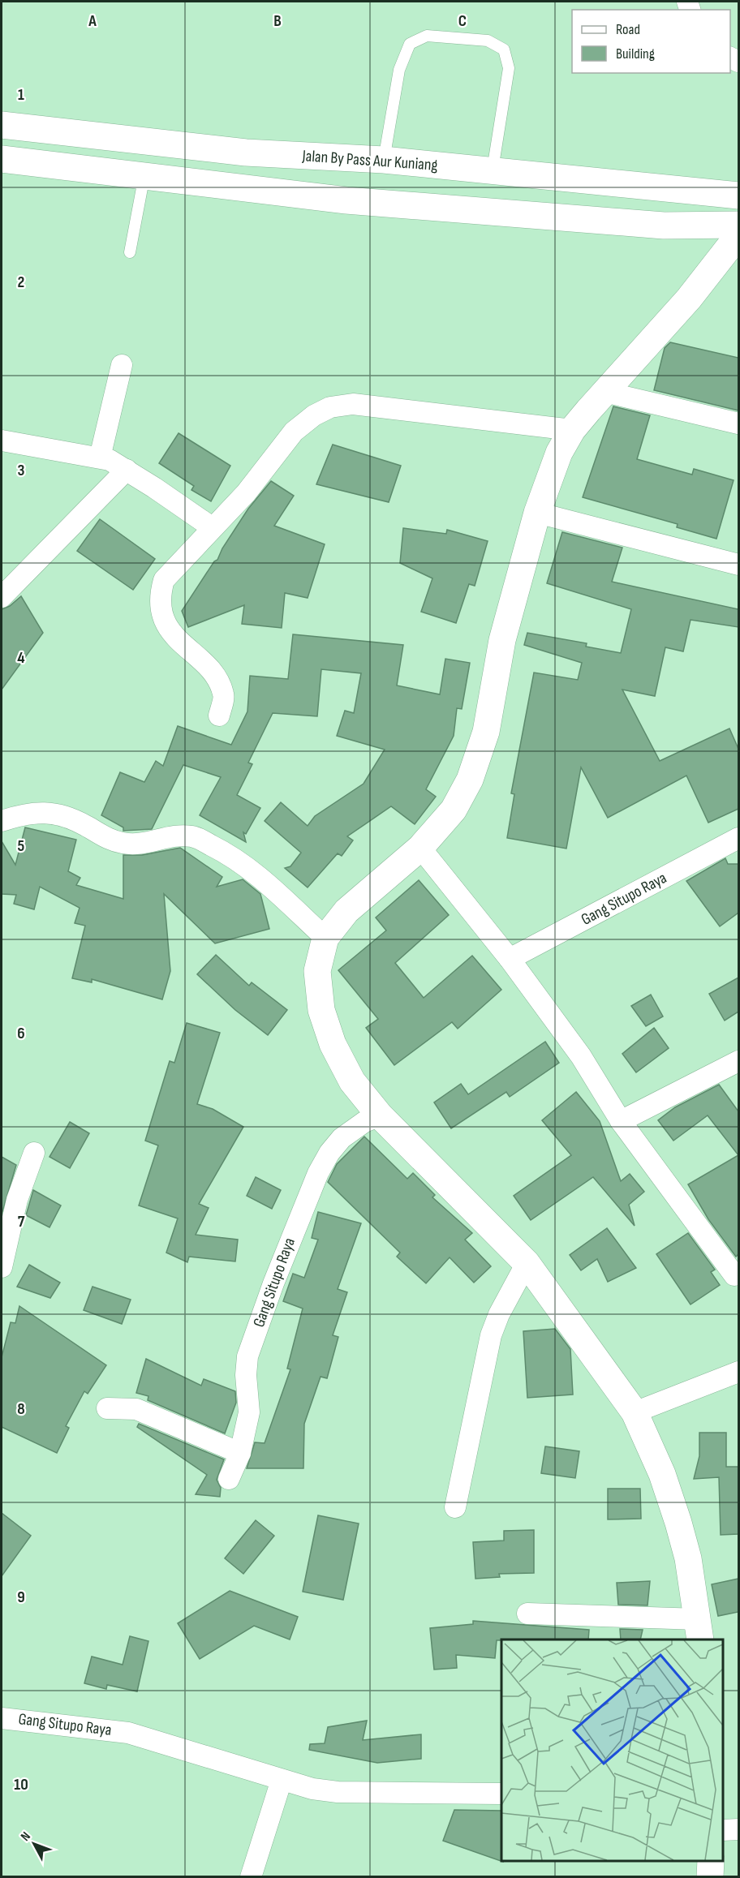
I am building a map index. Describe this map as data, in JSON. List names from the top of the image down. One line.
{"streets":{"main road":["Jalan By Pass Aur Kuniang"],"street":["Gang Situpo Raya"]},"legend":["Road","Building"],"north":"top left","grid":{"columns":["A","B","C"],"rows":["1","2","3","4","5","6","7","8","9","10"]}}
